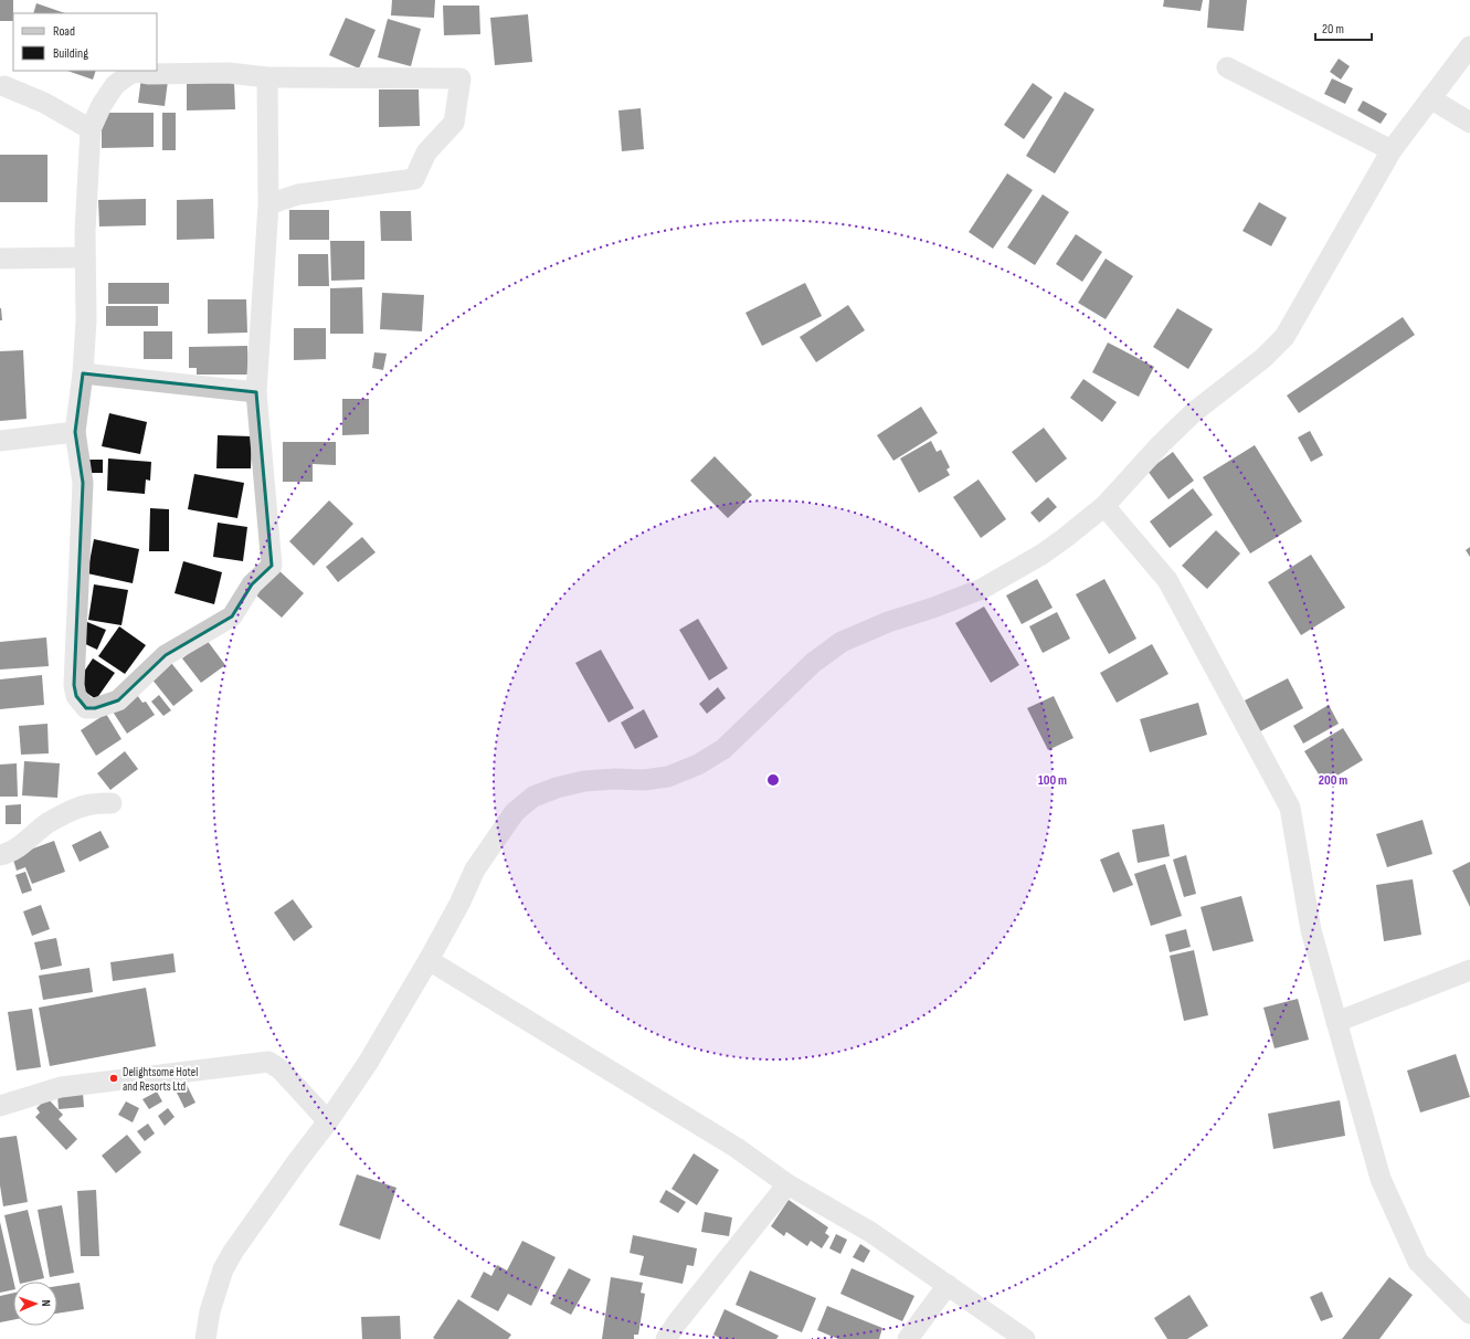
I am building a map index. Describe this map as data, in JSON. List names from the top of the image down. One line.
{"places":["Delightsome Hotel and Resorts Ltd"],"legend":["Road","Building"],"scale_bar":"20 m","north":"right","rings":["100 m","200 m"]}
